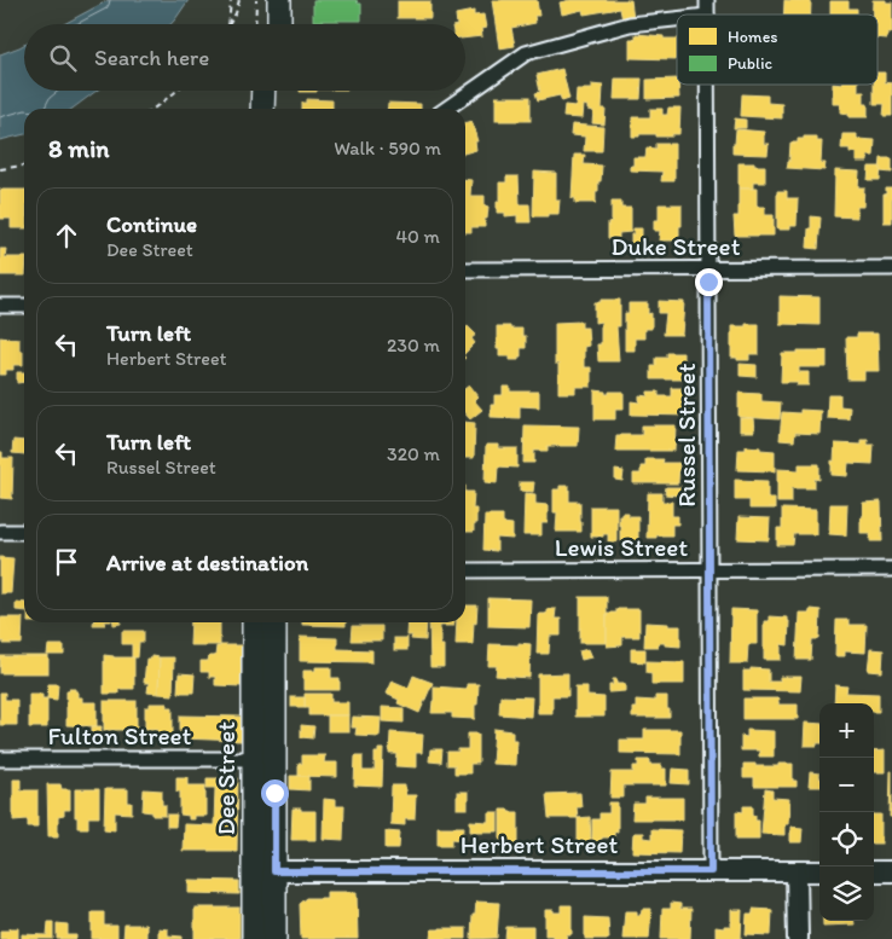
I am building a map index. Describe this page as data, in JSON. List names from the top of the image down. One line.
{"streets":{"main road":["Dee Street","Herbert Street"],"street":["Duke Street","Russel Street","Lewis Street","Fulton Street"]},"crossings":[["Duke Street","Russel Street"],["Russel Street","Lewis Street"],["Russel Street","Herbert Street"],["Fulton Street","Dee Street"],["Dee Street","Herbert Street"]],"legend":["Homes","Public"],"page":{"search":"Search here","heading":["8 min","Walk · 590 m"],"list":[["Continue","Dee Street","40 m"],["Turn left","Herbert Street","230 m"],["Turn left","Russel Street","320 m"],"Arrive at destination"],"map_buttons":["+","−"]}}
